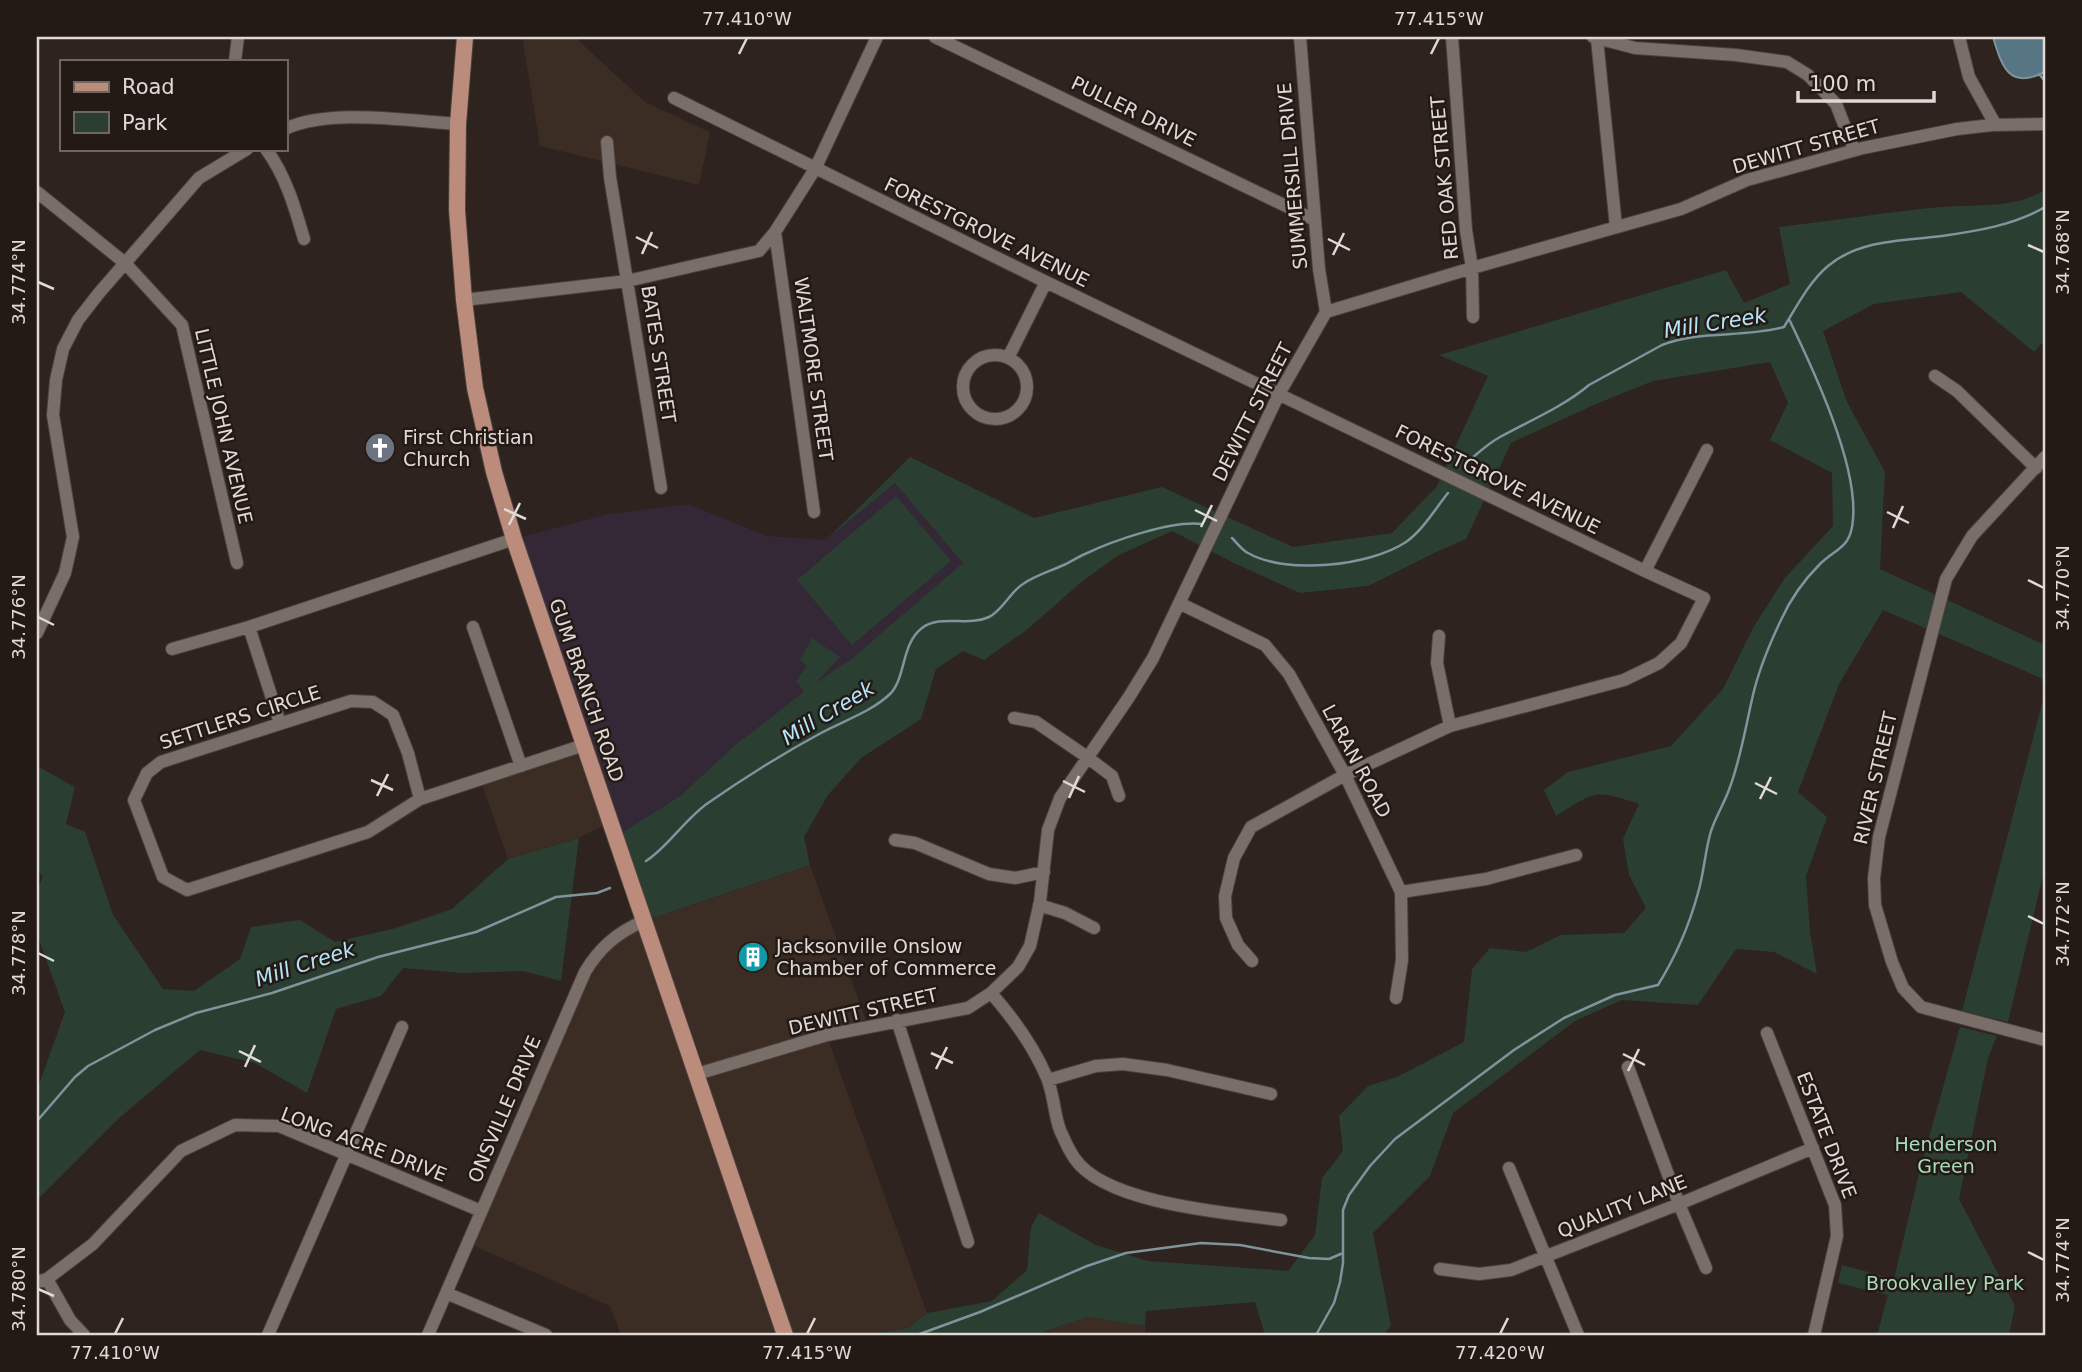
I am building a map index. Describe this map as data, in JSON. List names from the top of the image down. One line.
{"streets":{"main road":["GUM BRANCH ROAD"],"street":["PULLER DRIVE","DEWITT STREET","SUMMERSILL DRIVE","RED OAK STREET","FORESTGROVE AVENUE","BATES STREET","WALTMORE STREET","LITTLE JOHN AVENUE","SETTLERS CIRCLE","LARAN ROAD","RIVER STREET","ONSVILLE DRIVE","ESTATE DRIVE","LONG ACRE DRIVE","QUALITY LANE"]},"crossings":[["PULLER DRIVE","SUMMERSILL DRIVE"],["DEWITT STREET","SUMMERSILL DRIVE"],["DEWITT STREET","RED OAK STREET"],["DEWITT STREET","FORESTGROVE AVENUE"],["DEWITT STREET","GUM BRANCH ROAD"],["DEWITT STREET","LARAN ROAD"],["FORESTGROVE AVENUE","LARAN ROAD"],["GUM BRANCH ROAD","SETTLERS CIRCLE"],["GUM BRANCH ROAD","ONSVILLE DRIVE"],["ONSVILLE DRIVE","LONG ACRE DRIVE"],["ESTATE DRIVE","QUALITY LANE"]],"water":["Mill Creek"],"parks":["Henderson Green","Brookvalley Park"],"places":{"church":["First Christian Church"],"building":["Jacksonville Onslow Chamber of Commerce"]},"legend":["Road","Park"],"scale_bar":"100 m","coordinates":["77.410°W","77.415°W","34.768°N","34.774°N","34.770°N","34.776°N","34.772°N","34.778°N","34.780°N","77.420°W"]}
